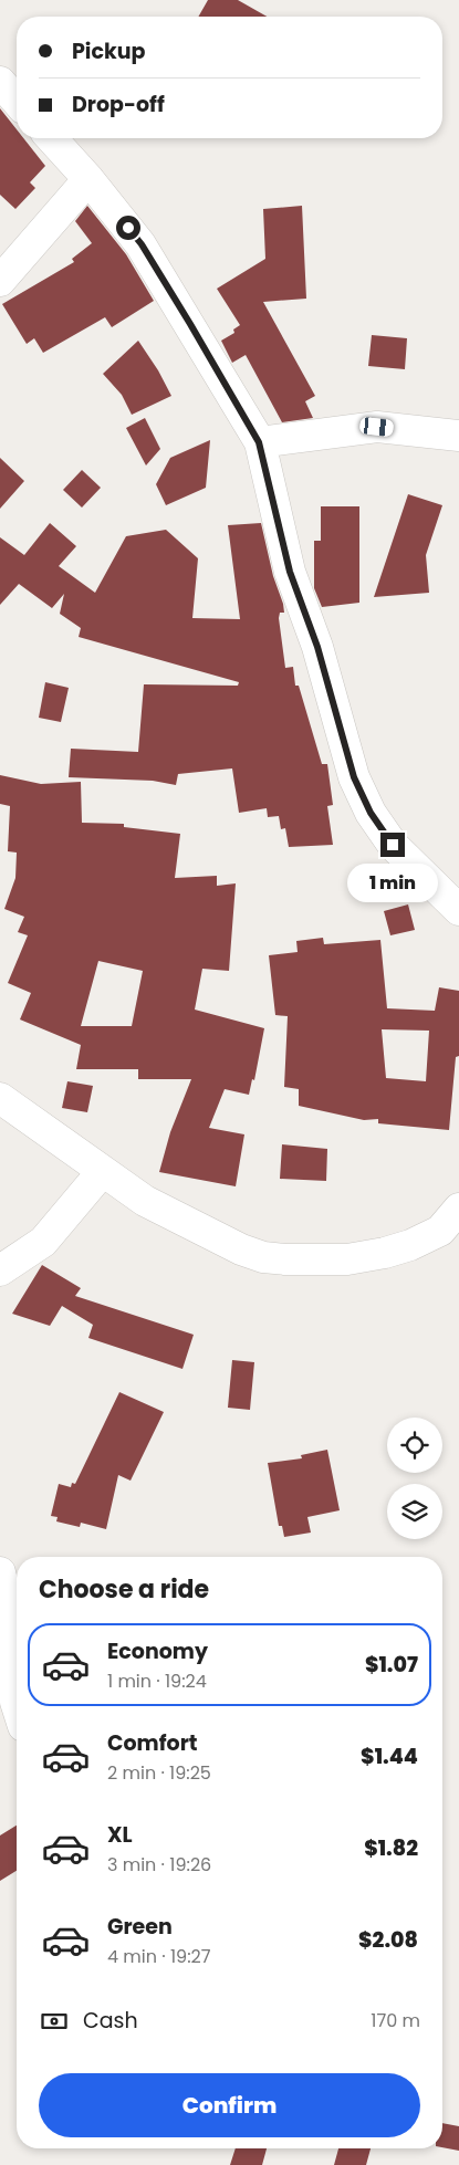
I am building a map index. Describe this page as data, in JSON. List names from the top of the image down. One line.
{"page":{"banner":["Pickup","Drop-off"],"bubble":"1 min","heading":"Choose a ride","list":[{"name":"Economy","note":"1 min · 19:24","value":"$1.07"},{"name":"Comfort","note":"2 min · 19:25","value":"$1.44"},{"name":"XL","note":"3 min · 19:26","value":"$1.82"},{"name":"Green","note":"4 min · 19:27","value":"$2.08"}],"pay":["Cash","170 m"],"buttons":"Confirm"}}
